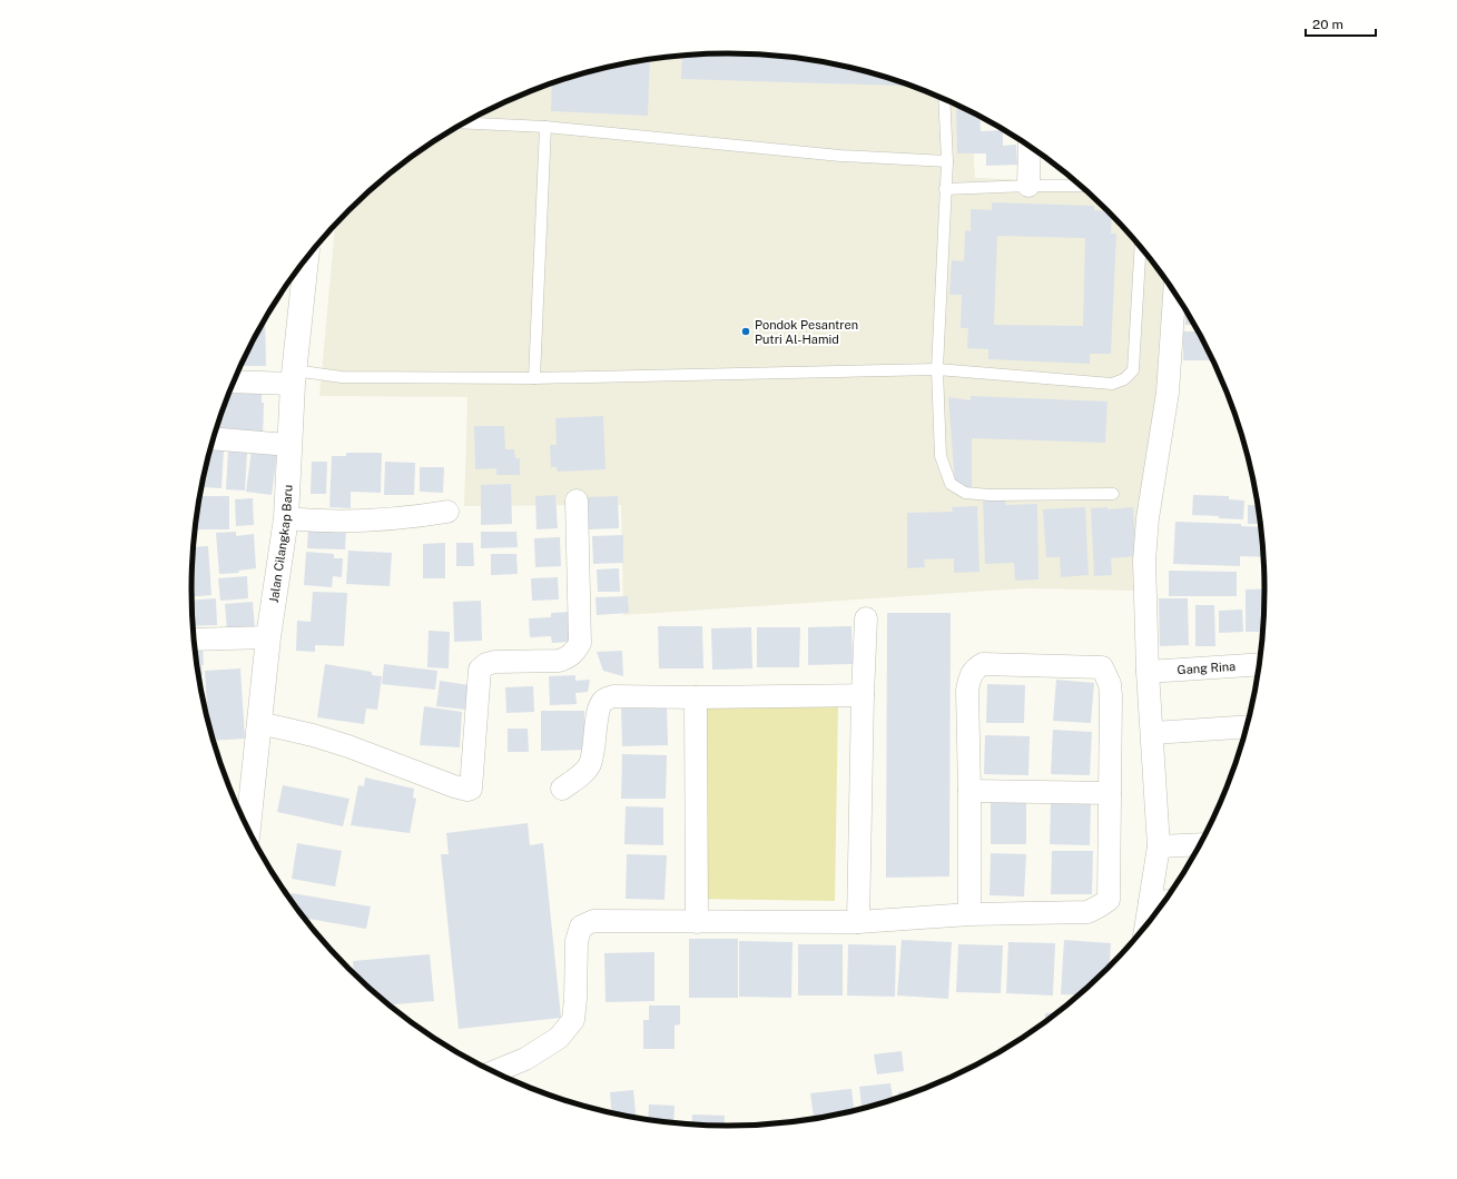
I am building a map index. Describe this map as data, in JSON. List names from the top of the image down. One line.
{"streets":{"street":["Jalan Cilangkap Baru","Gang Rina"]},"places":["Pondok Pesantren Putri Al-Hamid"],"scale_bar":"20 m"}
